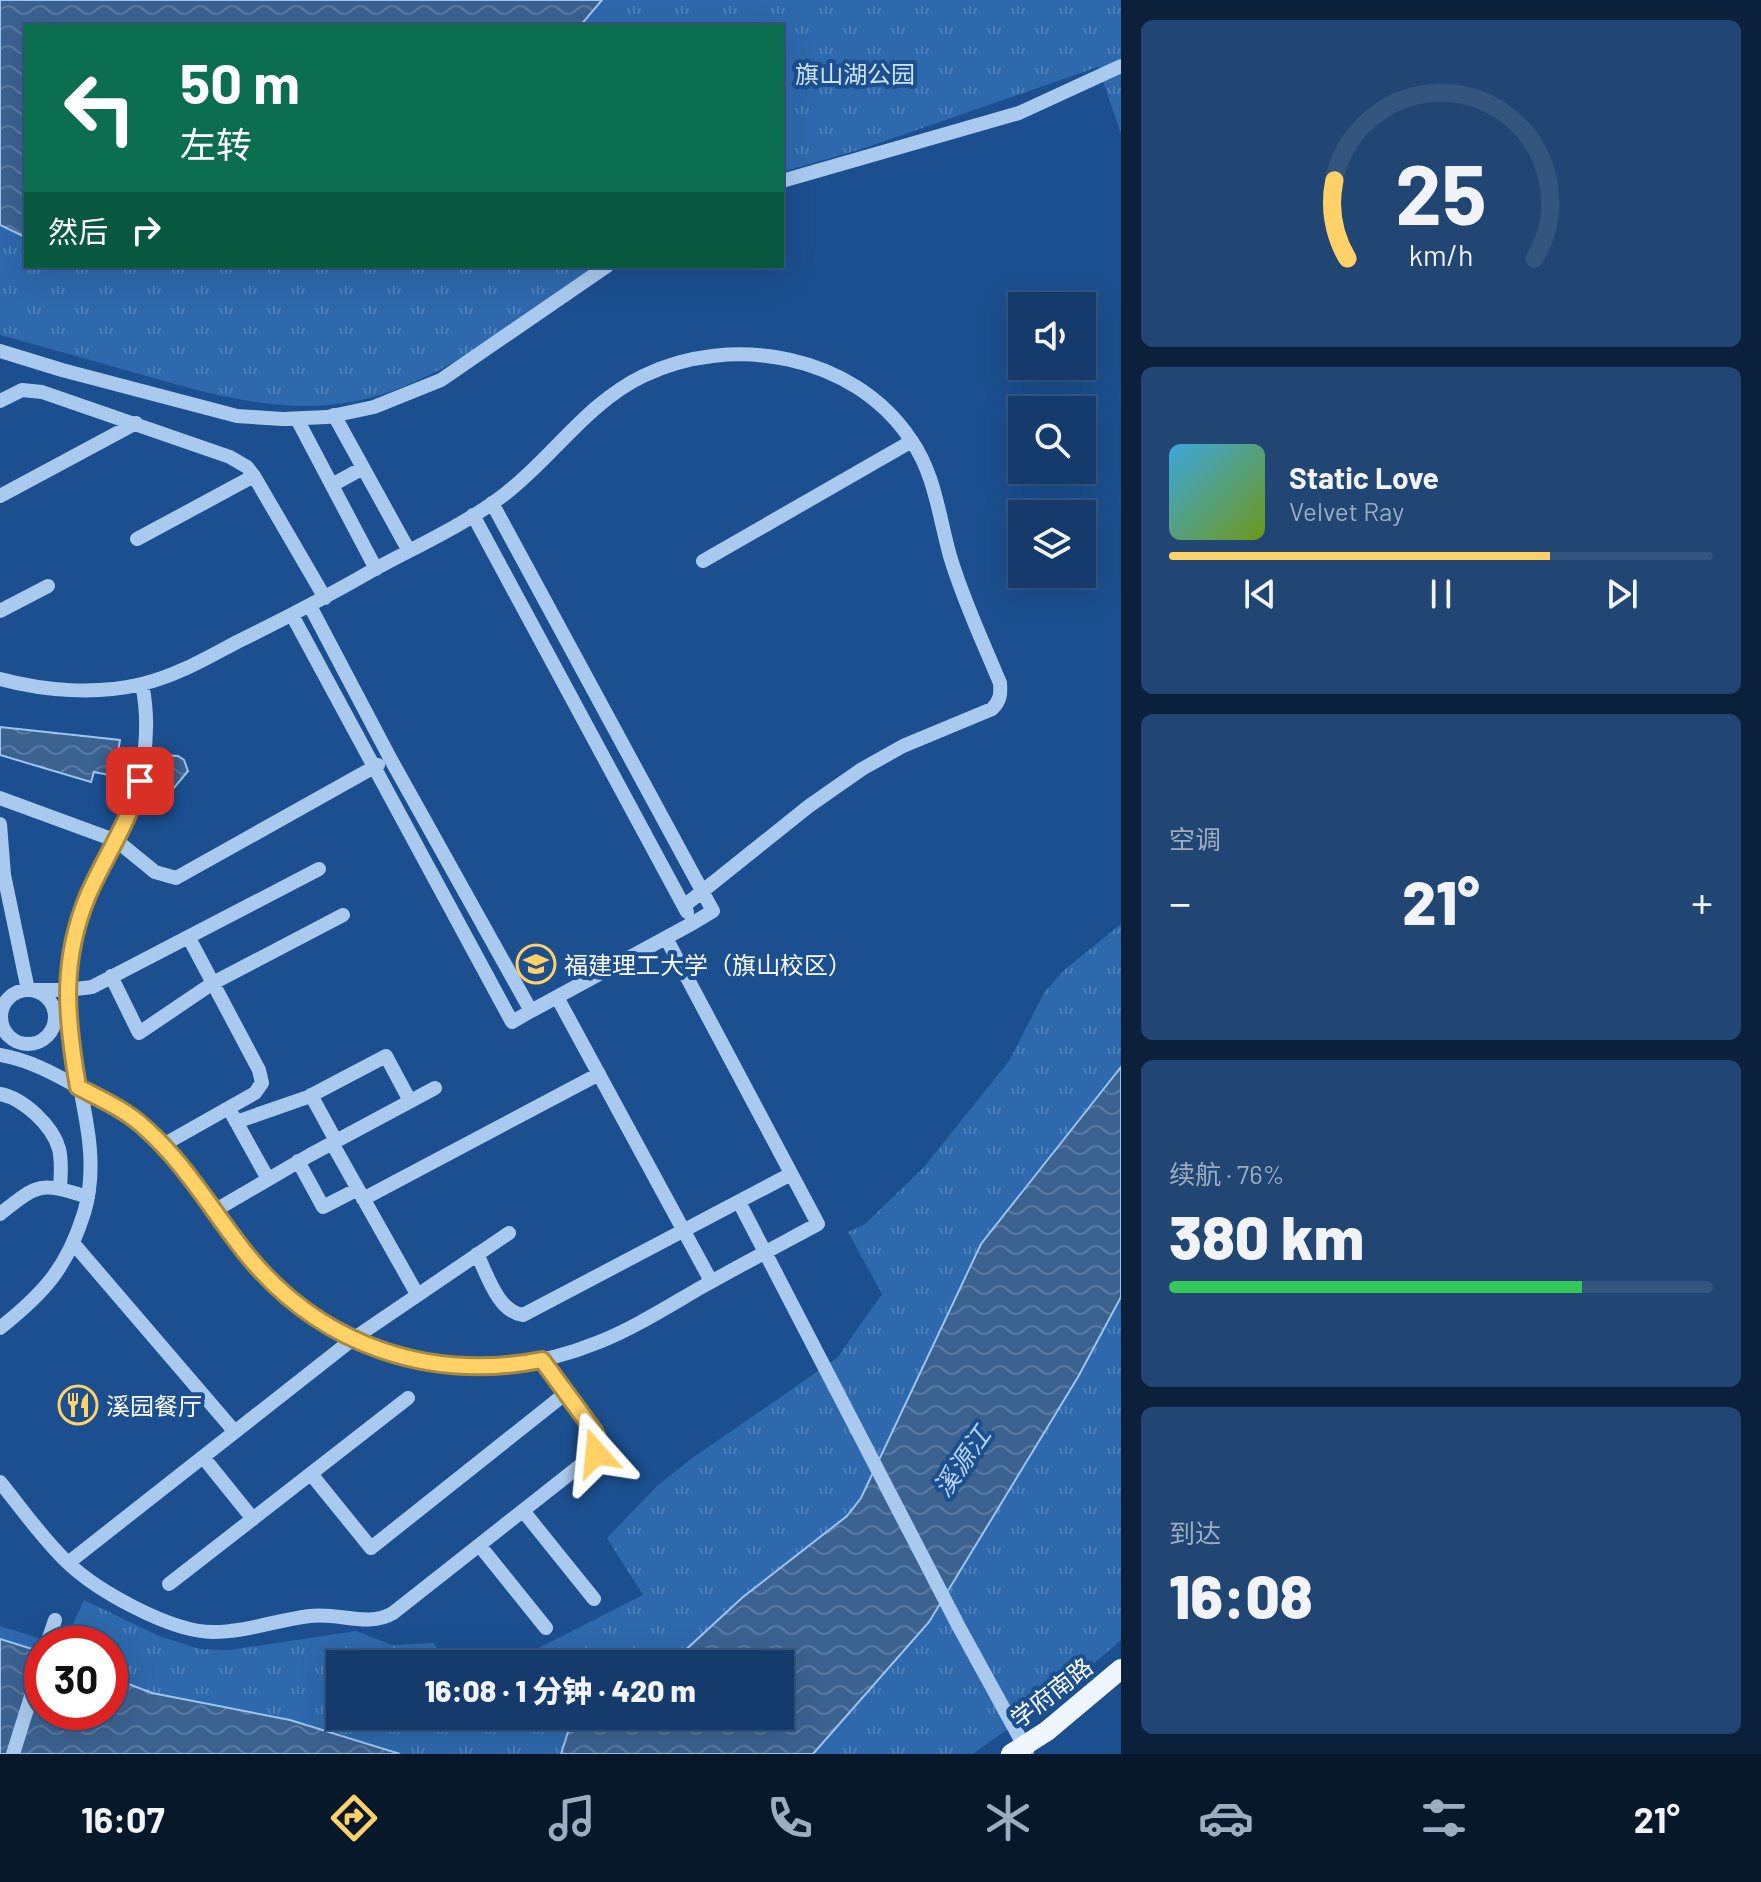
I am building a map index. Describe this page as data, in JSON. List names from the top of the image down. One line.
{"streets":{"main road":["学府南路"]},"water":["溪源江"],"parks":["旗山湖公园"],"places":{"school or university":["福建理工大学（旗山校区）"],"restaurant":["溪园餐厅"]},"page":{"turn":["50 m","左转"],"then":"然后","song":["Static Love","Velvet Ray"],"tile":["空调",["续航 · 76%","380 km"],["到达","16:08"]],"heat":["−","21°","+"],"limit":"30","trip":"16:08 · 1 分钟 · 420 m","tabs":["16:07","21°"],"gauge":["25","km/h"]}}
